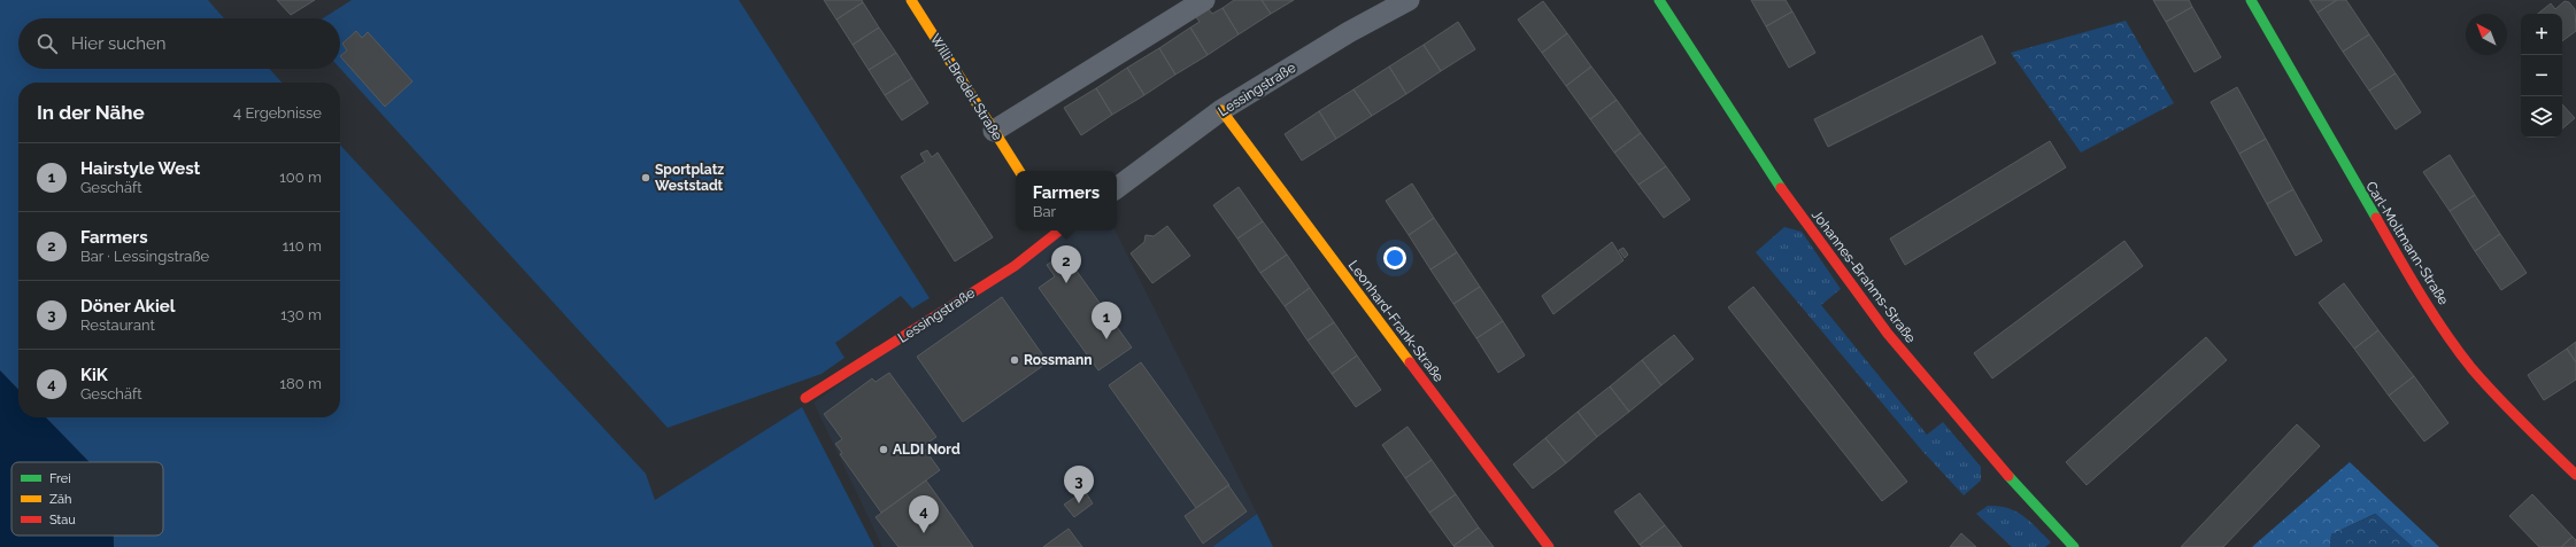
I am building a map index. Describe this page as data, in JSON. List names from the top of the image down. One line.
{"streets":{"street":["Willi-Bredel-Straße","Lessingstraße","Carl-Moltmann-Straße","Johannes-Brahms-Straße","Leonhard-Frank-Straße"]},"crossings":[["Lessingstraße","Leonhard-Frank-Straße"]],"places":["Sportplatz Weststadt","Rossmann","ALDI Nord"],"legend":["Frei","Zäh","Stau"],"north":"top left","page":{"map_buttons":["+","−"],"search":"Hier suchen","heading":["In der Nähe","4 Ergebnisse"],"list":[{"mark":"1","name":"Hairstyle West","note":"Geschäft","value":"100 m"},{"mark":"2","name":"Farmers","note":"Bar · Lessingstraße","value":"110 m"},{"mark":"3","name":"Döner Akiel","note":"Restaurant","value":"130 m"},{"mark":"4","name":"KiK","note":"Geschäft","value":"180 m"}],"popup":["Farmers","Bar"],"pins":["2","1","3","4"]}}
